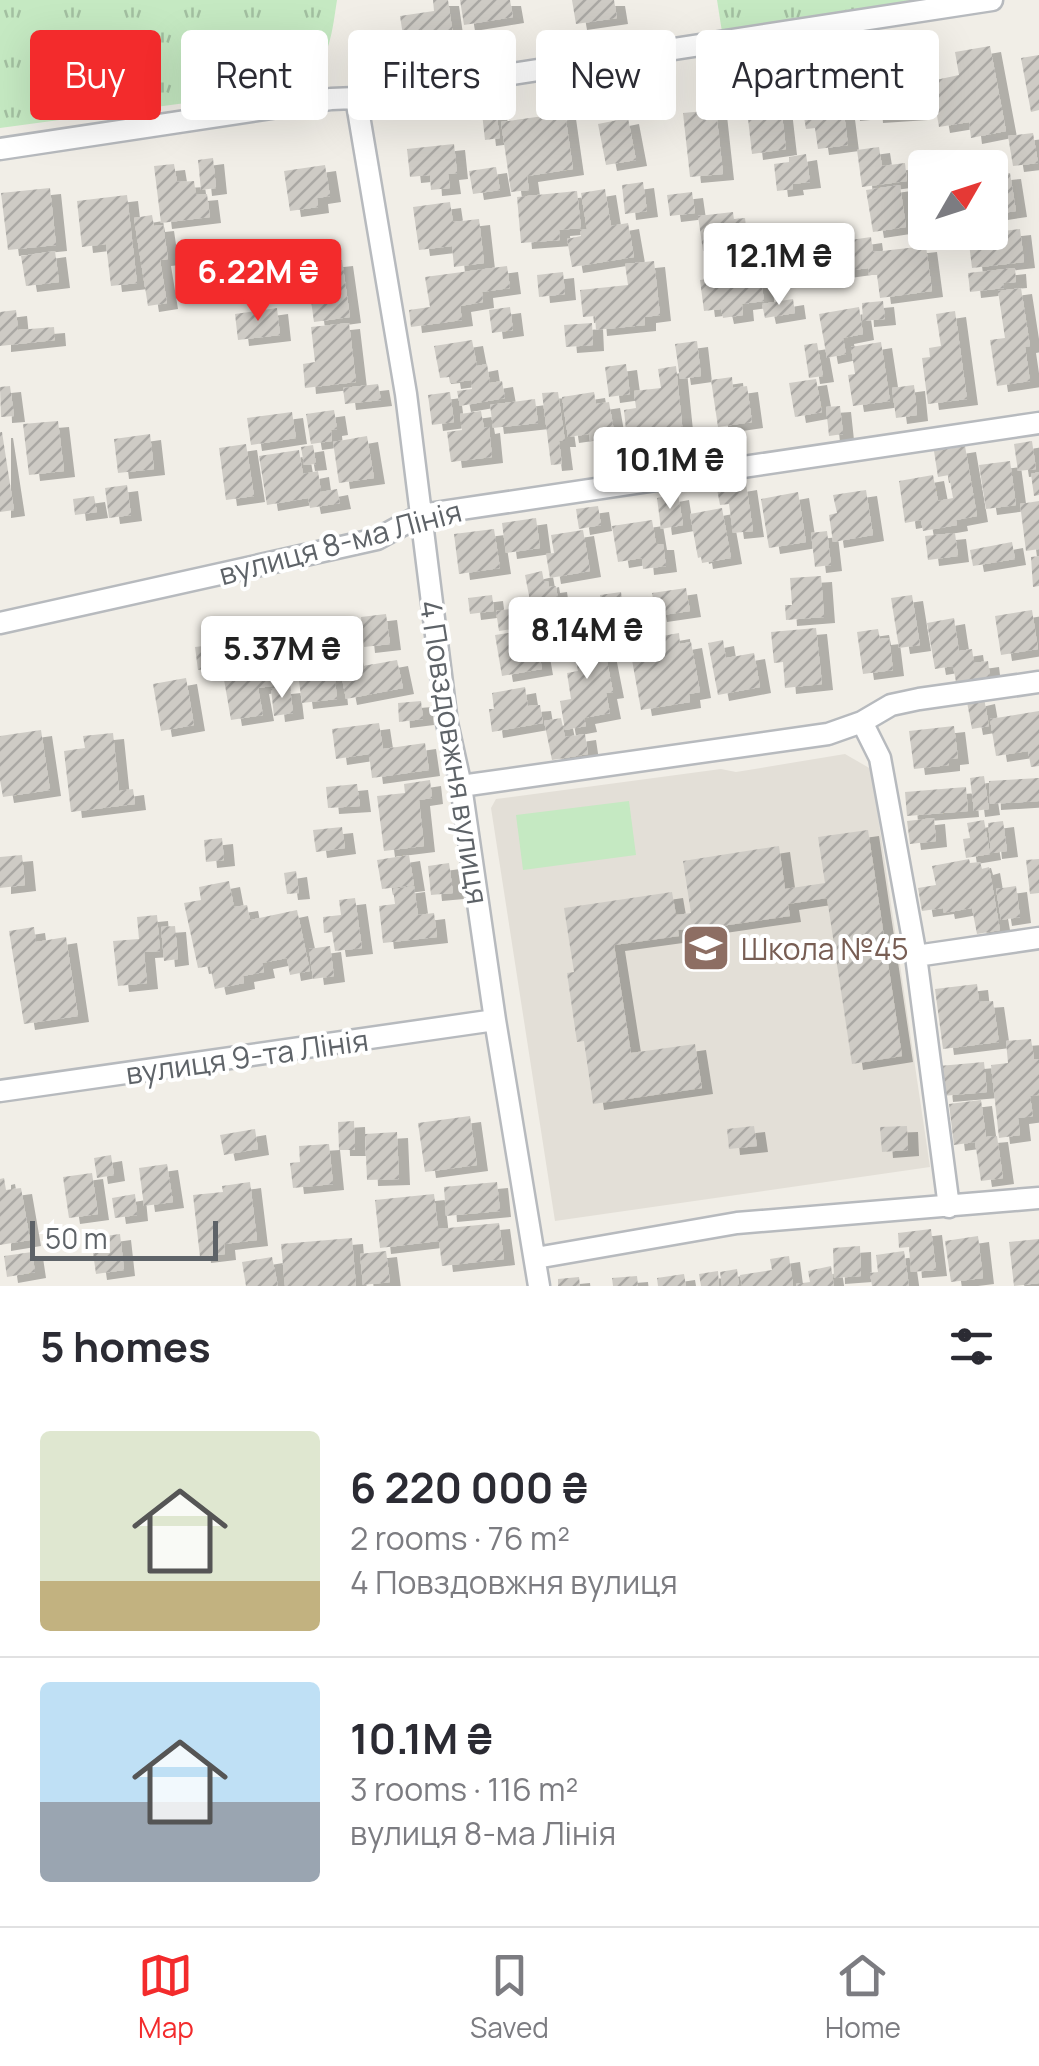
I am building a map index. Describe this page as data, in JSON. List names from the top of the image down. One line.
{"streets":{"street":["вулиця 8-ма Лінія","4 Повздовжня вулиця","вулиця 9-та Лінія"]},"crossings":[["вулиця 8-ма Лінія","4 Повздовжня вулиця"],["4 Повздовжня вулиця","вулиця 9-та Лінія"]],"places":{"school or university":["Школа №45"]},"scale_bar":"50 m","north":"top right","page":{"chip":["Buy","Rent","Filters","New","Apartment"],"price":["12.1M ₴","6.22M ₴","10.1M ₴","8.14M ₴","5.37M ₴"],"scale":"50 m","heading":"5 homes","list":[{"name":"6 220 000 ₴","note":"2 rooms · 76 m² · 4 Повздовжня вулиця"},{"name":"10.1M ₴","note":"3 rooms · 116 m² · вулиця 8-ма Лінія"}],"tabs":["Map","Saved","Home"]}}
